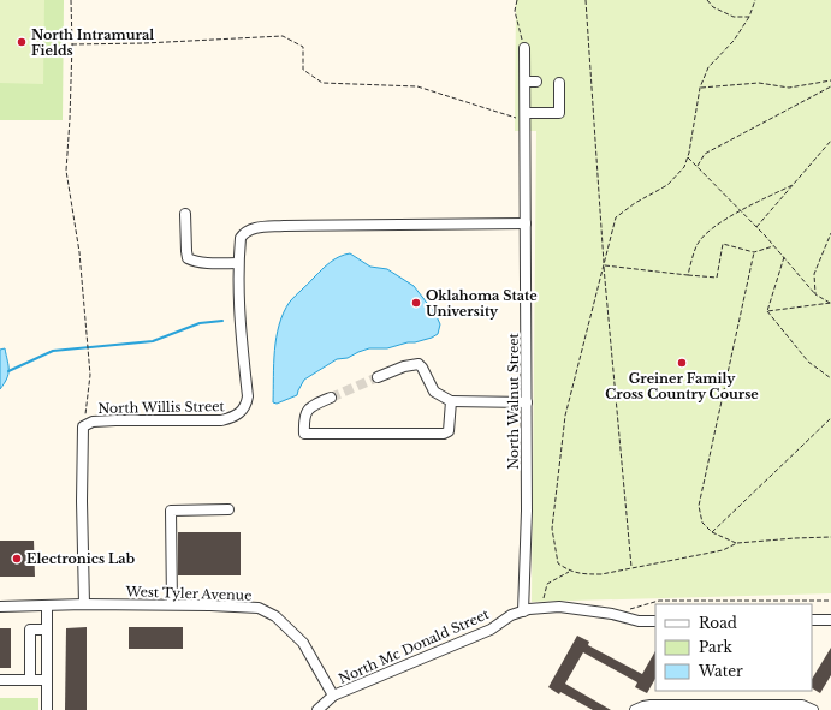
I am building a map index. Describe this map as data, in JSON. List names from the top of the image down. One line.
{"streets":{"street":["North Walnut Street","North Willis Street","West Tyler Avenue","North Mc Donald Street"]},"crossings":[["North Walnut Street","North Willis Street"],["North Walnut Street","North Mc Donald Street"],["North Willis Street","West Tyler Avenue"],["West Tyler Avenue","North Mc Donald Street"]],"places":["North Intramural Fields","Oklahoma State University","Greiner Family Cross Country Course","Electronics Lab"],"legend":["Road","Park","Water"]}
